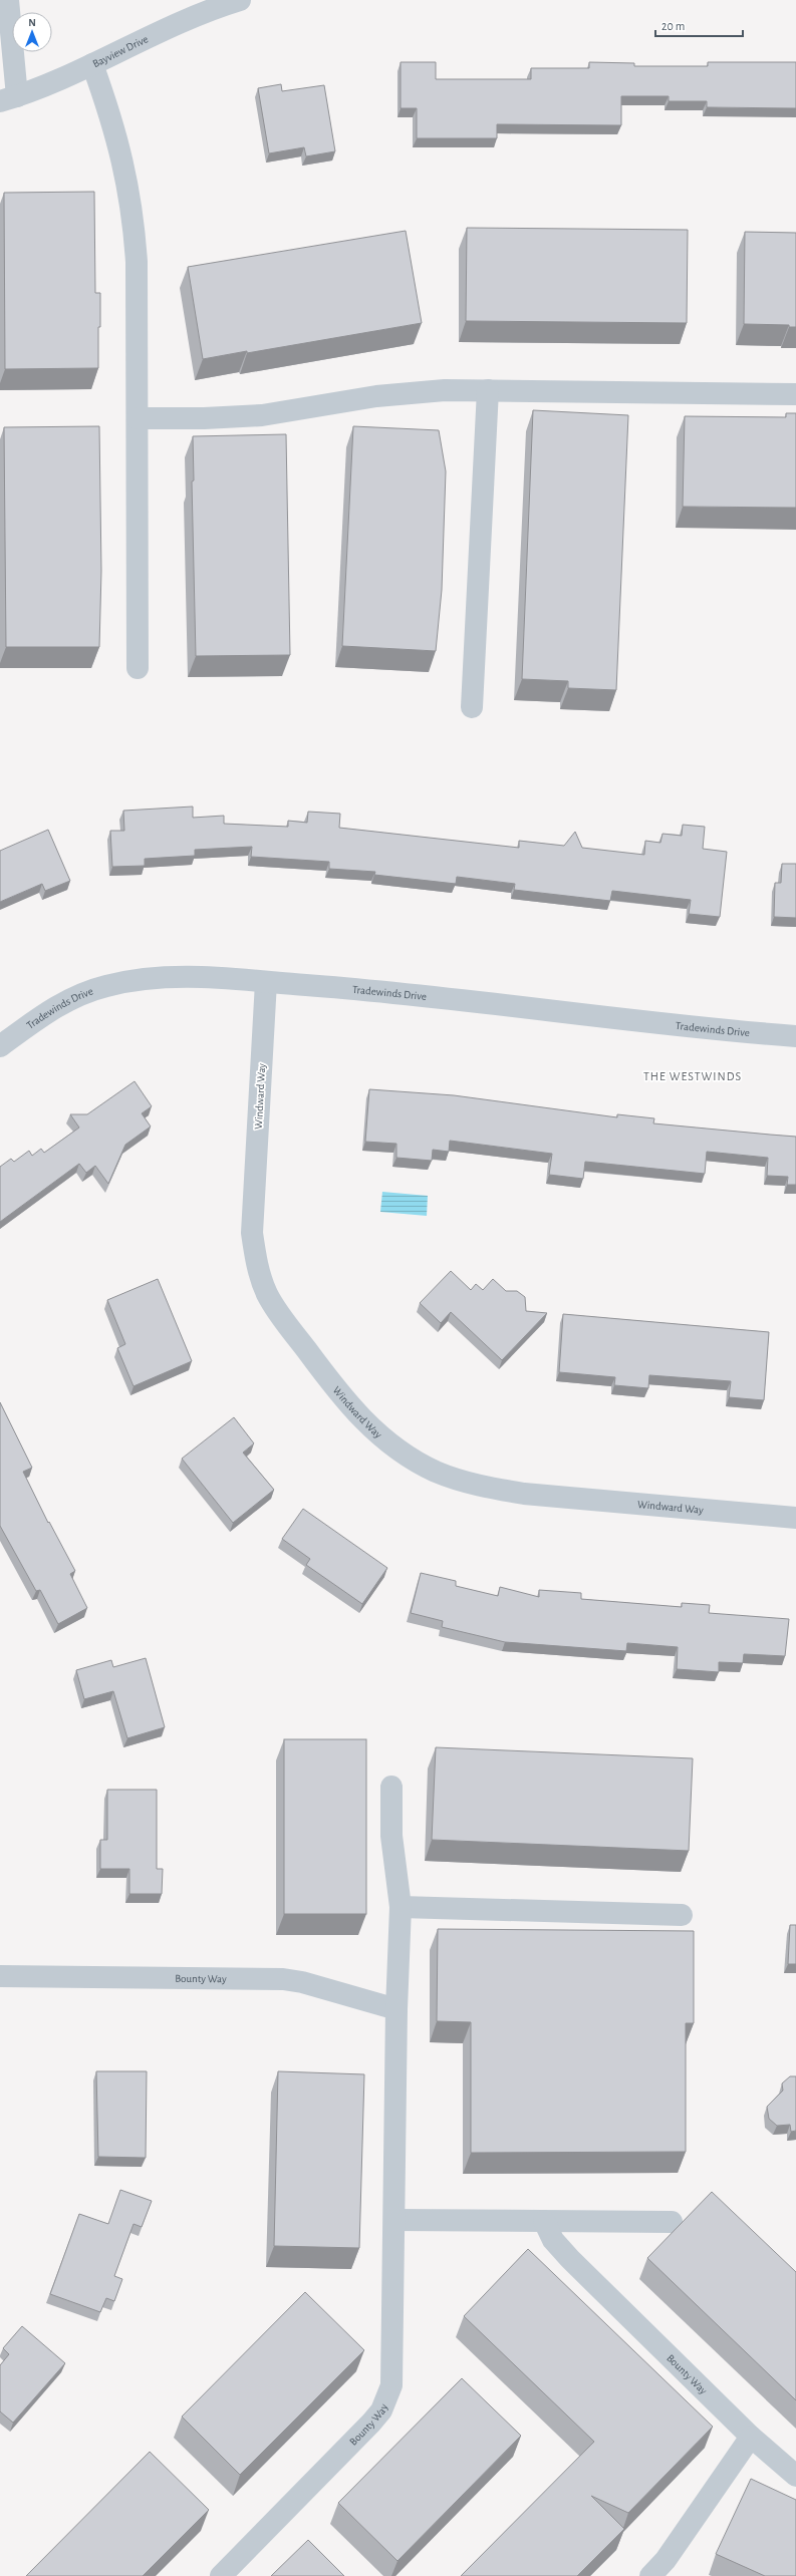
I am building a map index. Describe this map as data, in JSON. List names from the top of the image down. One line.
{"streets":{"street":["Bayview Drive","Tradewinds Drive","Windward Way","Bounty Way"]},"crossings":[["Tradewinds Drive","Windward Way"]],"districts":["THE WESTWINDS"],"scale_bar":"20 m","north":"top"}
